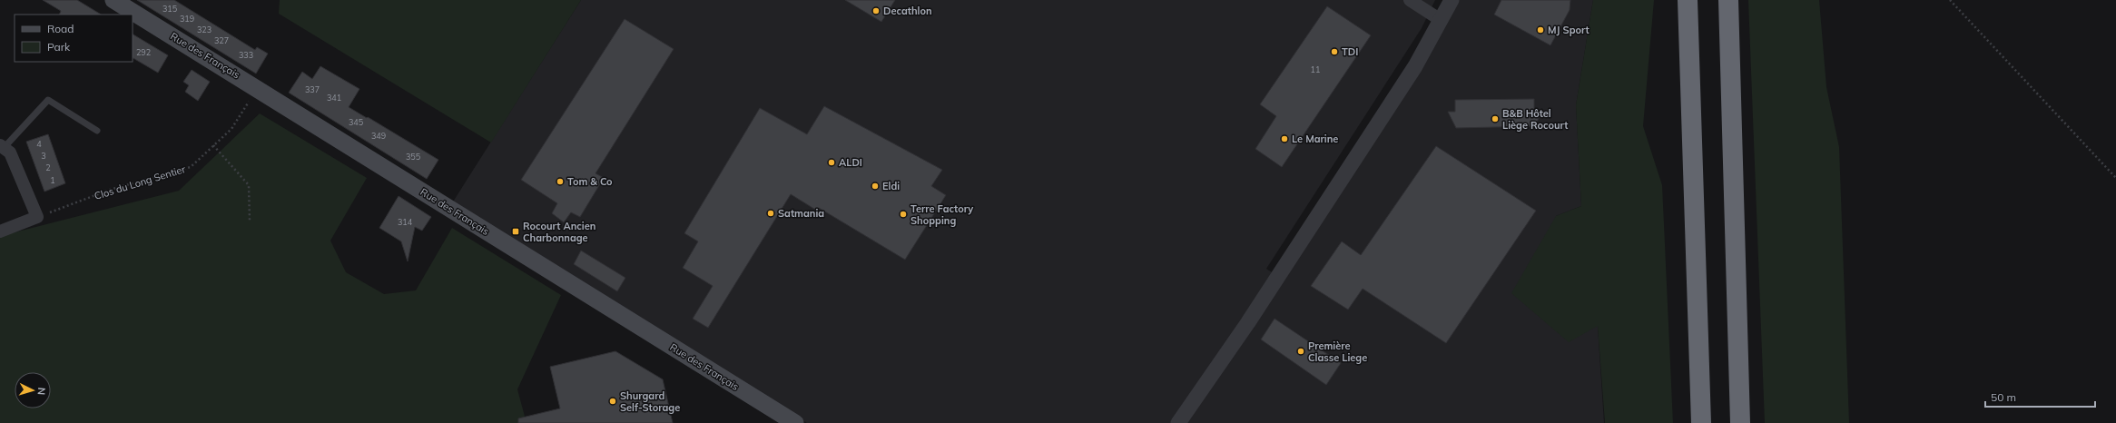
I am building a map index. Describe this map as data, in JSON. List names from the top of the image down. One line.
{"streets":{"main road":["Rue des Français"],"path":["Clos du Long Sentier"]},"places":{"other":["Decathlon","MJ Sport","TDI","B&B Hôtel Liège Rocourt","Le Marine","ALDI","Tom & Co","Eldi","Satmania","Terre Factory Shopping","Première Classe Liege","Shurgard Self-Storage"],"transit":["Rocourt Ancien Charbonnage"]},"house_numbers":["315","319","323","327","292","333","11","337","341","345","349","4","3","355","2","1","314"],"legend":["Road","Park"],"scale_bar":"50 m","north":"right"}
